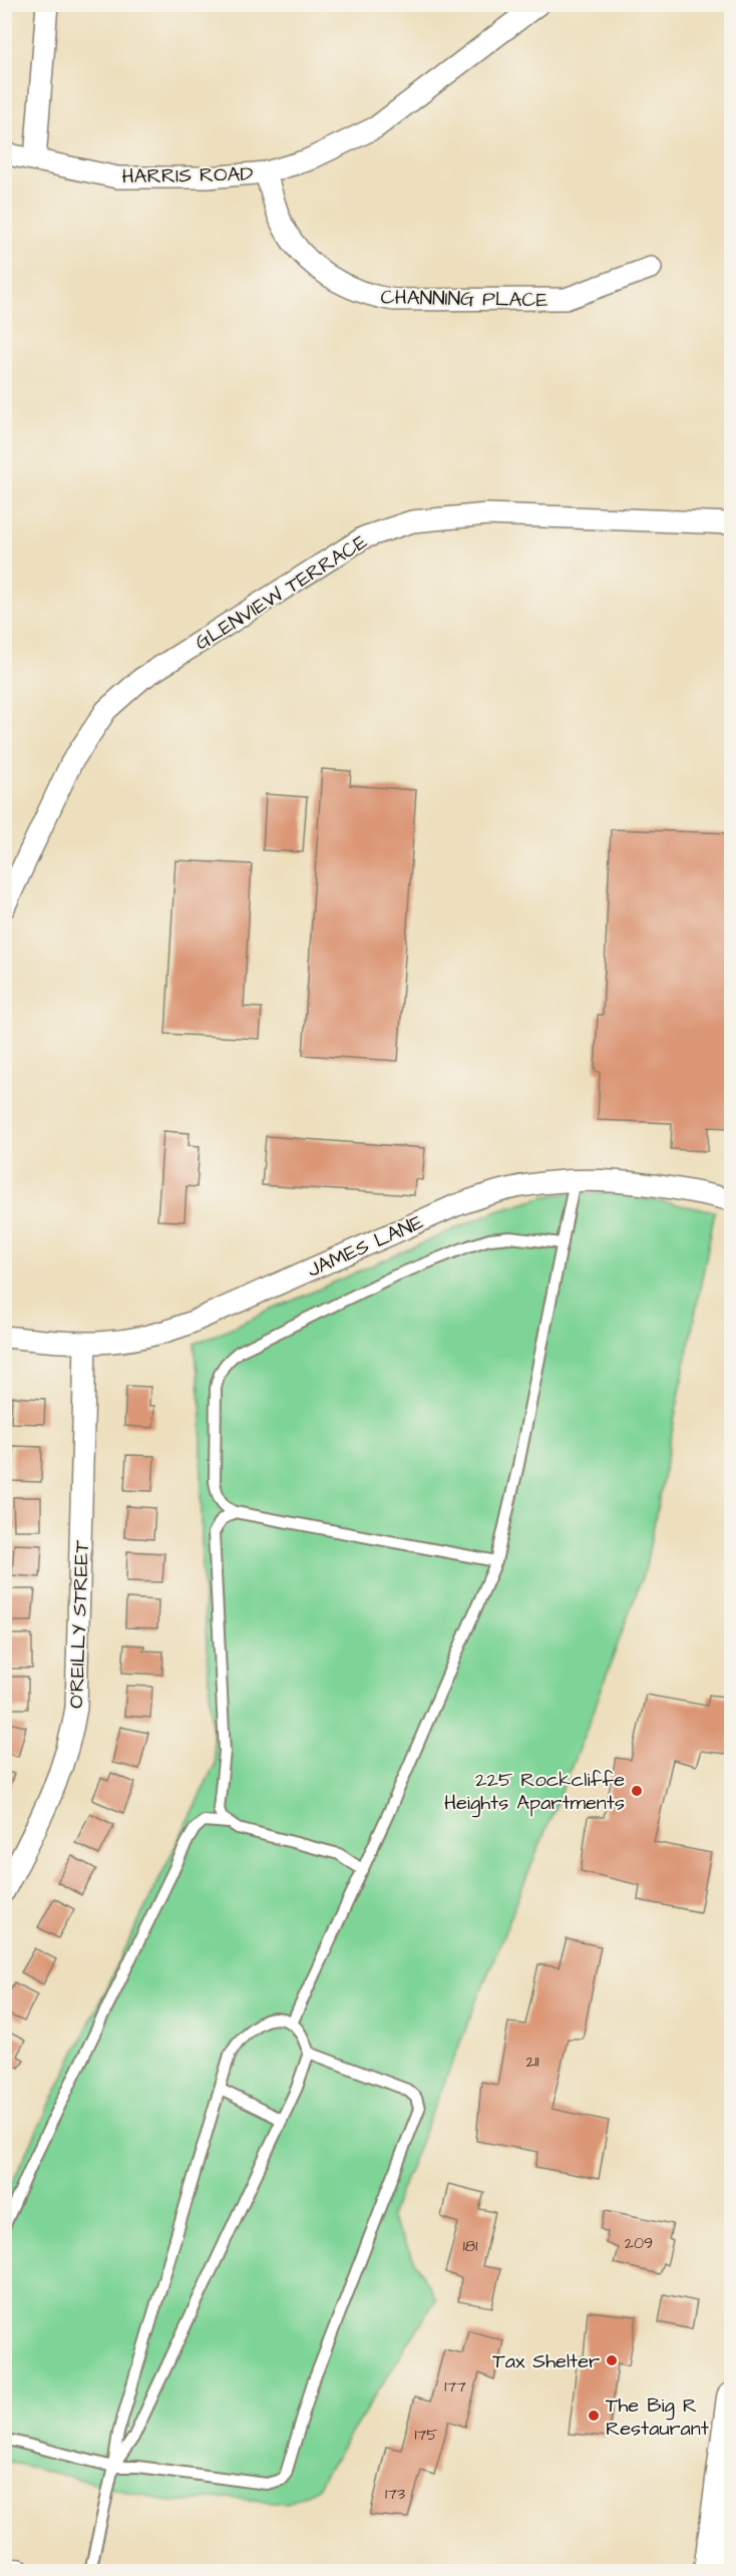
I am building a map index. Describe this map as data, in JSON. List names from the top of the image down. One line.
{"streets":{"street":["HARRIS ROAD","CHANNING PLACE","GLENVIEW TERRACE","JAMES LANE","O'REILLY STREET"]},"crossings":[["HARRIS ROAD","CHANNING PLACE"],["JAMES LANE","O'REILLY STREET"]],"places":["225 Rockcliffe Heights Apartments","Tax Shelter","The Big R Restaurant"],"house_numbers":["211","209","181","177","175","173"]}
